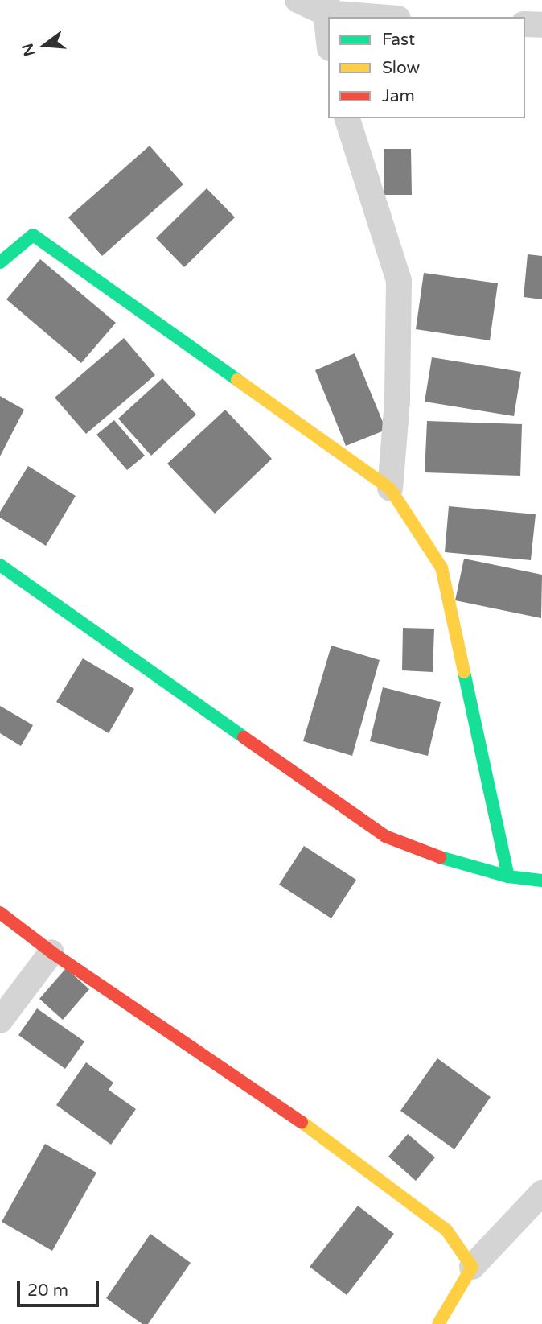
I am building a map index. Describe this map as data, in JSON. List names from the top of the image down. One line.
{"legend":["Fast","Slow","Jam"],"scale_bar":"20 m","north":"left"}
